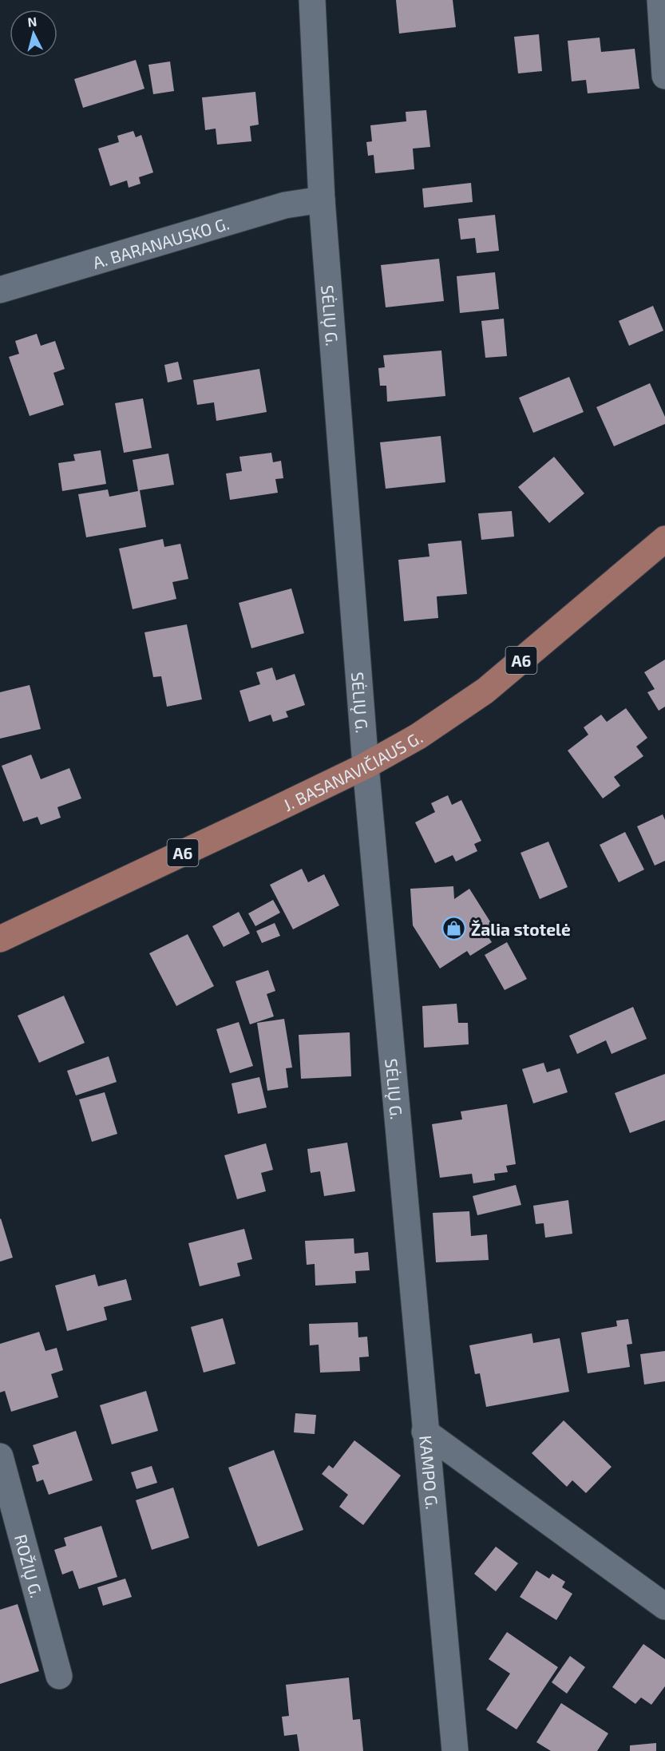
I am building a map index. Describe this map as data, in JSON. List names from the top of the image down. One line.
{"streets":{"main road":["A6","J. BASANAVIČIAUS G."],"street":["A. BARANAUSKO G.","SĖLIŲ G.","KAMPO G.","ROŽIŲ G."]},"crossings":[["A. BARANAUSKO G.","SĖLIŲ G."],["SĖLIŲ G.","J. BASANAVIČIAUS G."],["SĖLIŲ G.","KAMPO G."]],"places":{"shop":["Žalia stotelė"]},"north":"top"}
